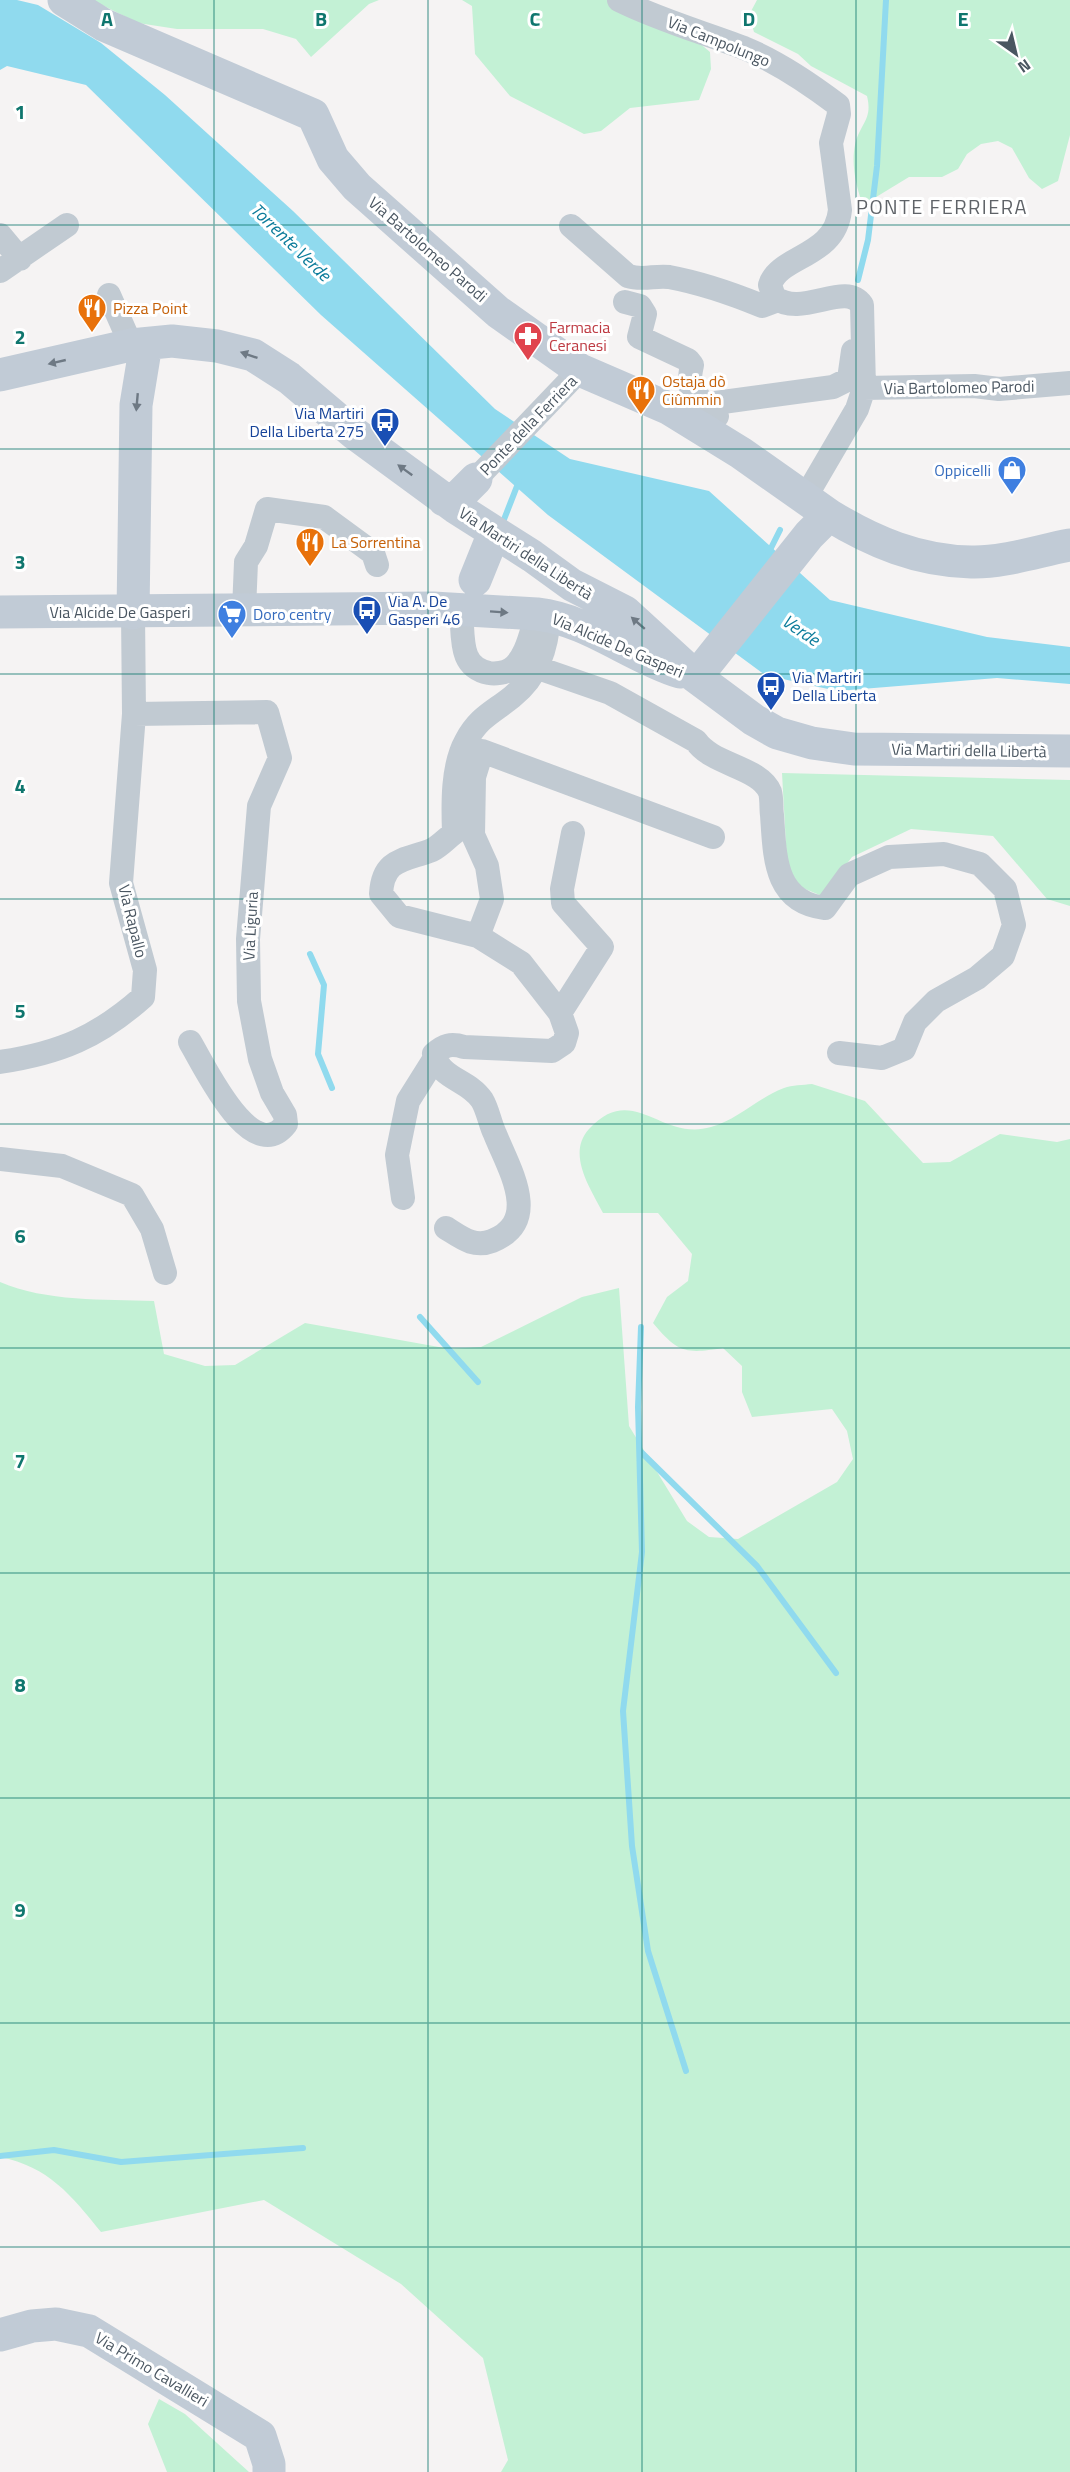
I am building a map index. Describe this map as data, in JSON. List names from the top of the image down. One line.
{"streets":{"main road":["Via Bartolomeo Parodi","Via Martiri della Libertà","Via Alcide De Gasperi","Via Primo Cavallieri"],"street":["Via Campolungo","Ponte della Ferriera","Via Rapallo","Via Liguria"]},"crossings":[["Via Bartolomeo Parodi","Ponte della Ferriera"],["Via Bartolomeo Parodi","Via Martiri della Libertà"],["Via Bartolomeo Parodi","Via Alcide De Gasperi"],["Ponte della Ferriera","Via Martiri della Libertà"],["Via Martiri della Libertà","Via Alcide De Gasperi"],["Via Alcide De Gasperi","Via Rapallo"],["Via Rapallo","Via Liguria"]],"one_way":["Via Martiri della Libertà","Via Alcide De Gasperi"],"districts":["PONTE FERRIERA"],"water":["Torrente Verde","Verde"],"places":{"restaurant":["Pizza Point","Ostaja dò Ciûmmin","La Sorrentina"],"pharmacy":["Farmacia Ceranesi"],"bus stop":["Via Martiri Della Liberta 275","Via A. De Gasperi 46","Via Martiri Della Liberta"],"shop":["Oppicelli"],"supermarket":["Doro centry"]},"north":"bottom right","grid":{"columns":["A","B","C","D","E"],"rows":["1","2","3","4","5","6","7","8","9"]}}
